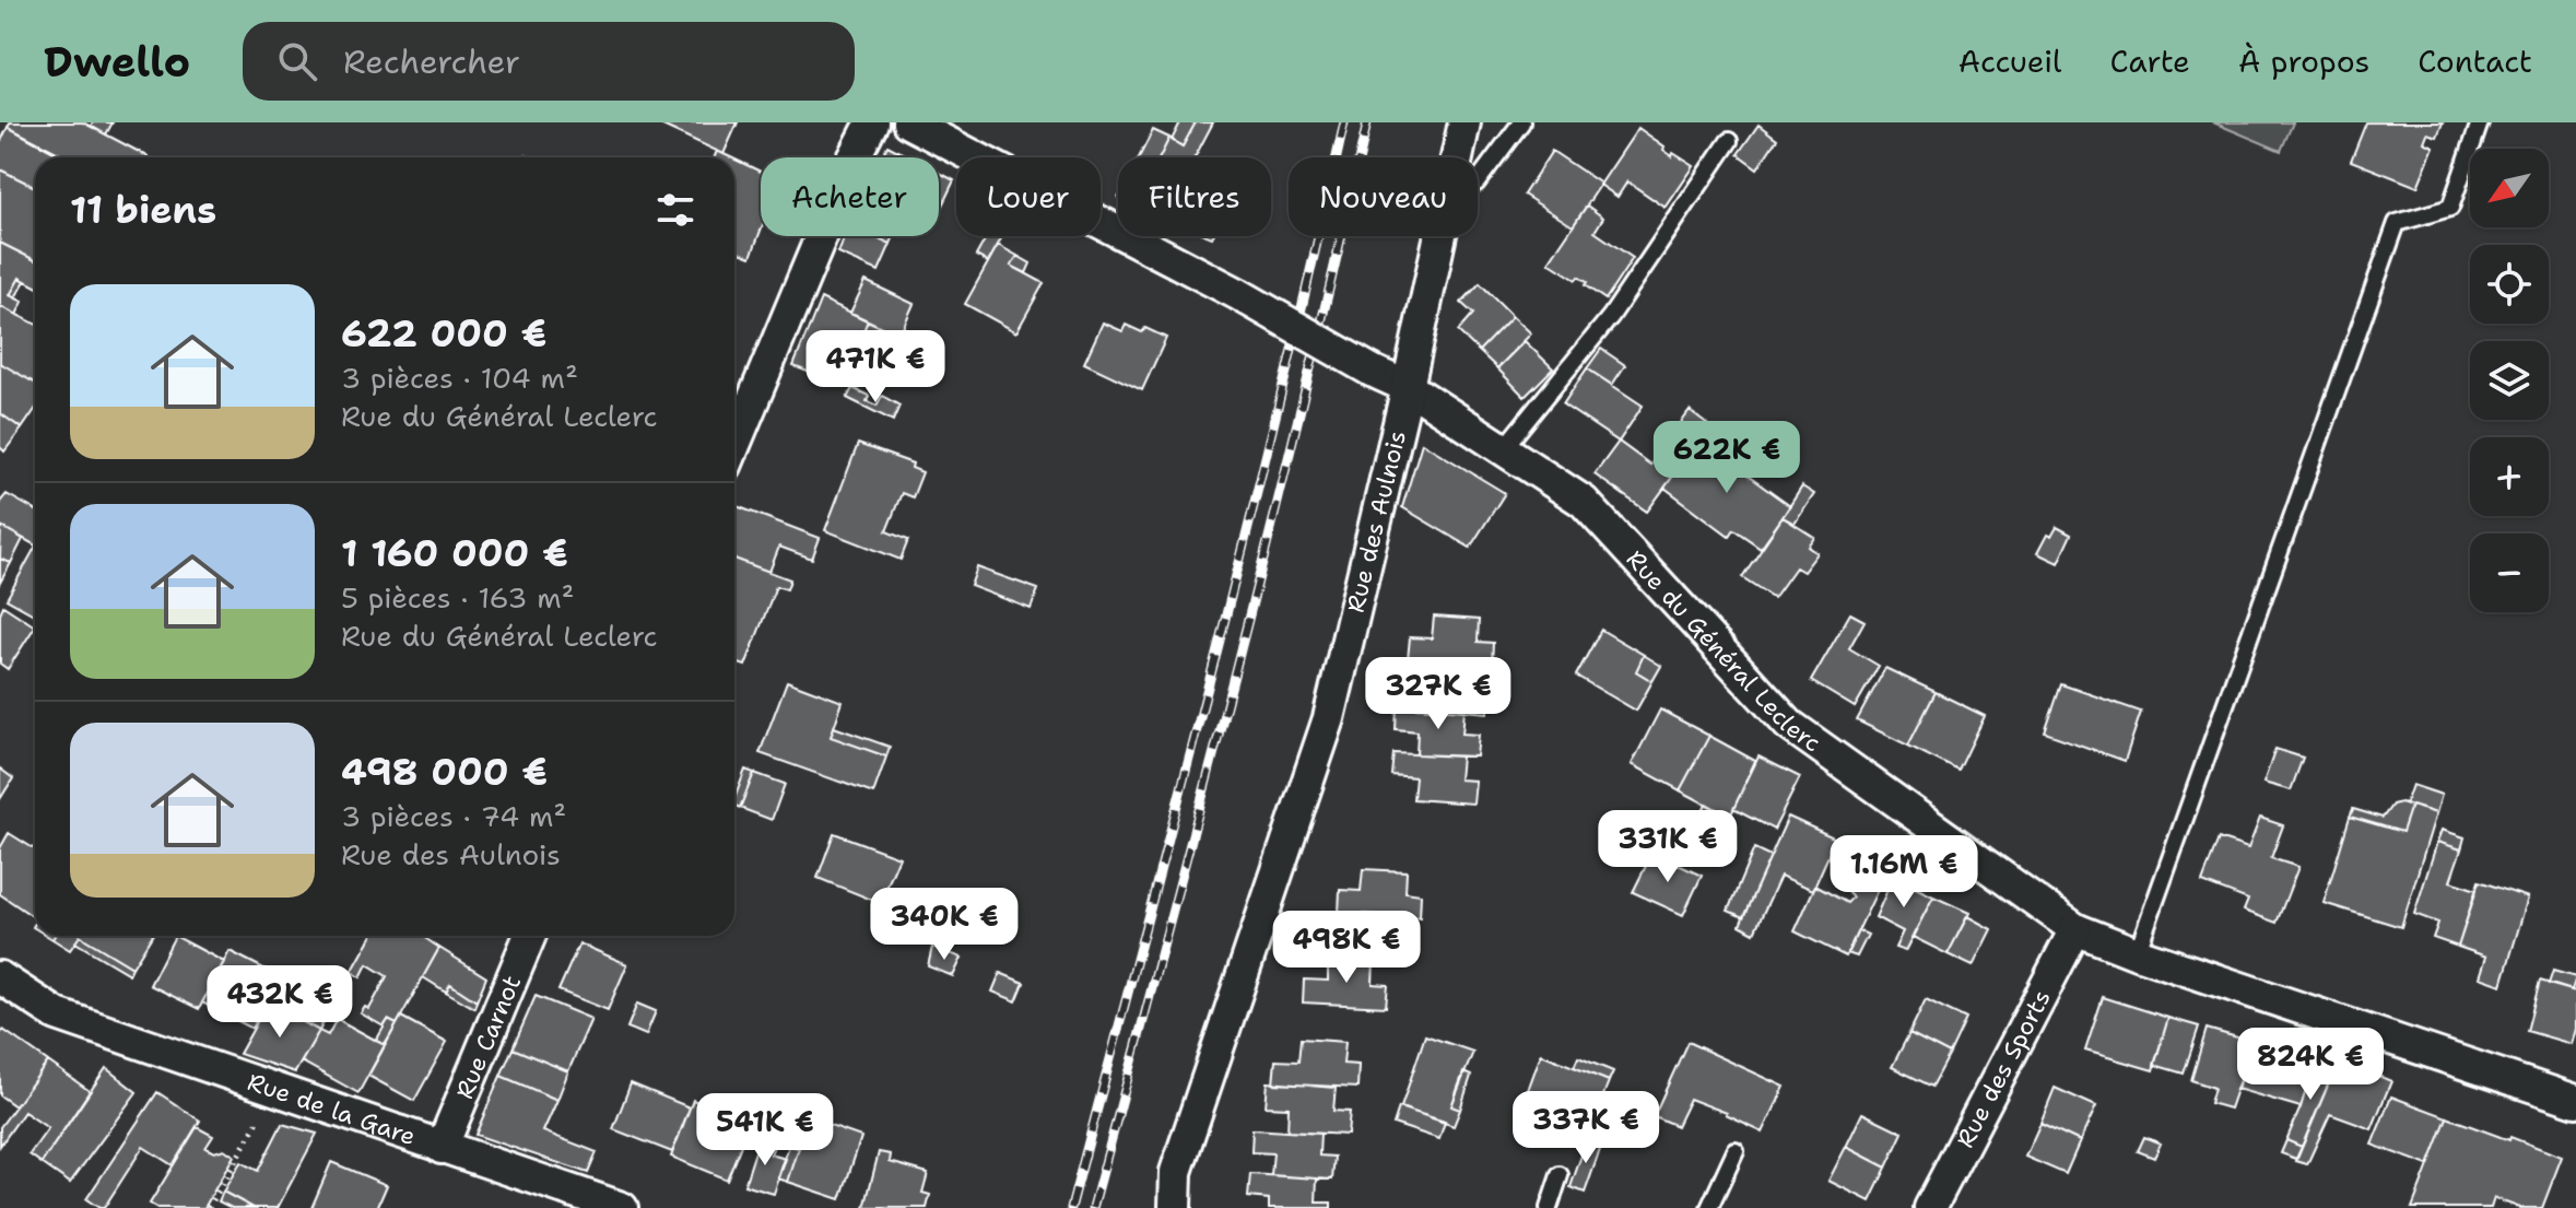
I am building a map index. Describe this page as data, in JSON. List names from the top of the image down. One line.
{"streets":{"street":["Rue des Aulnois","Rue du Général Leclerc","Rue Carnot","Rue des Sports","Rue de la Gare"]},"crossings":[["Rue des Aulnois","Rue du Général Leclerc"],["Rue du Général Leclerc","Rue des Sports"],["Rue Carnot","Rue de la Gare"]],"north":"bottom left","page":{"header":"Dwello","search":"Rechercher","nav":["Accueil","Carte","À propos","Contact"],"map_buttons":["+","−"],"chip":["Acheter","Louer","Filtres","Nouveau"],"heading":"11 biens","list":[{"name":"622 000 €","note":"3 pièces · 104 m² · Rue du Général Leclerc"},{"name":"1 160 000 €","note":"5 pièces · 163 m² · Rue du Général Leclerc"},{"name":"498 000 €","note":"3 pièces · 74 m² · Rue des Aulnois"}],"price":["471K €","622K €","327K €","331K €","1.16M €","340K €","498K €","432K €","824K €","337K €","541K €"]}}
